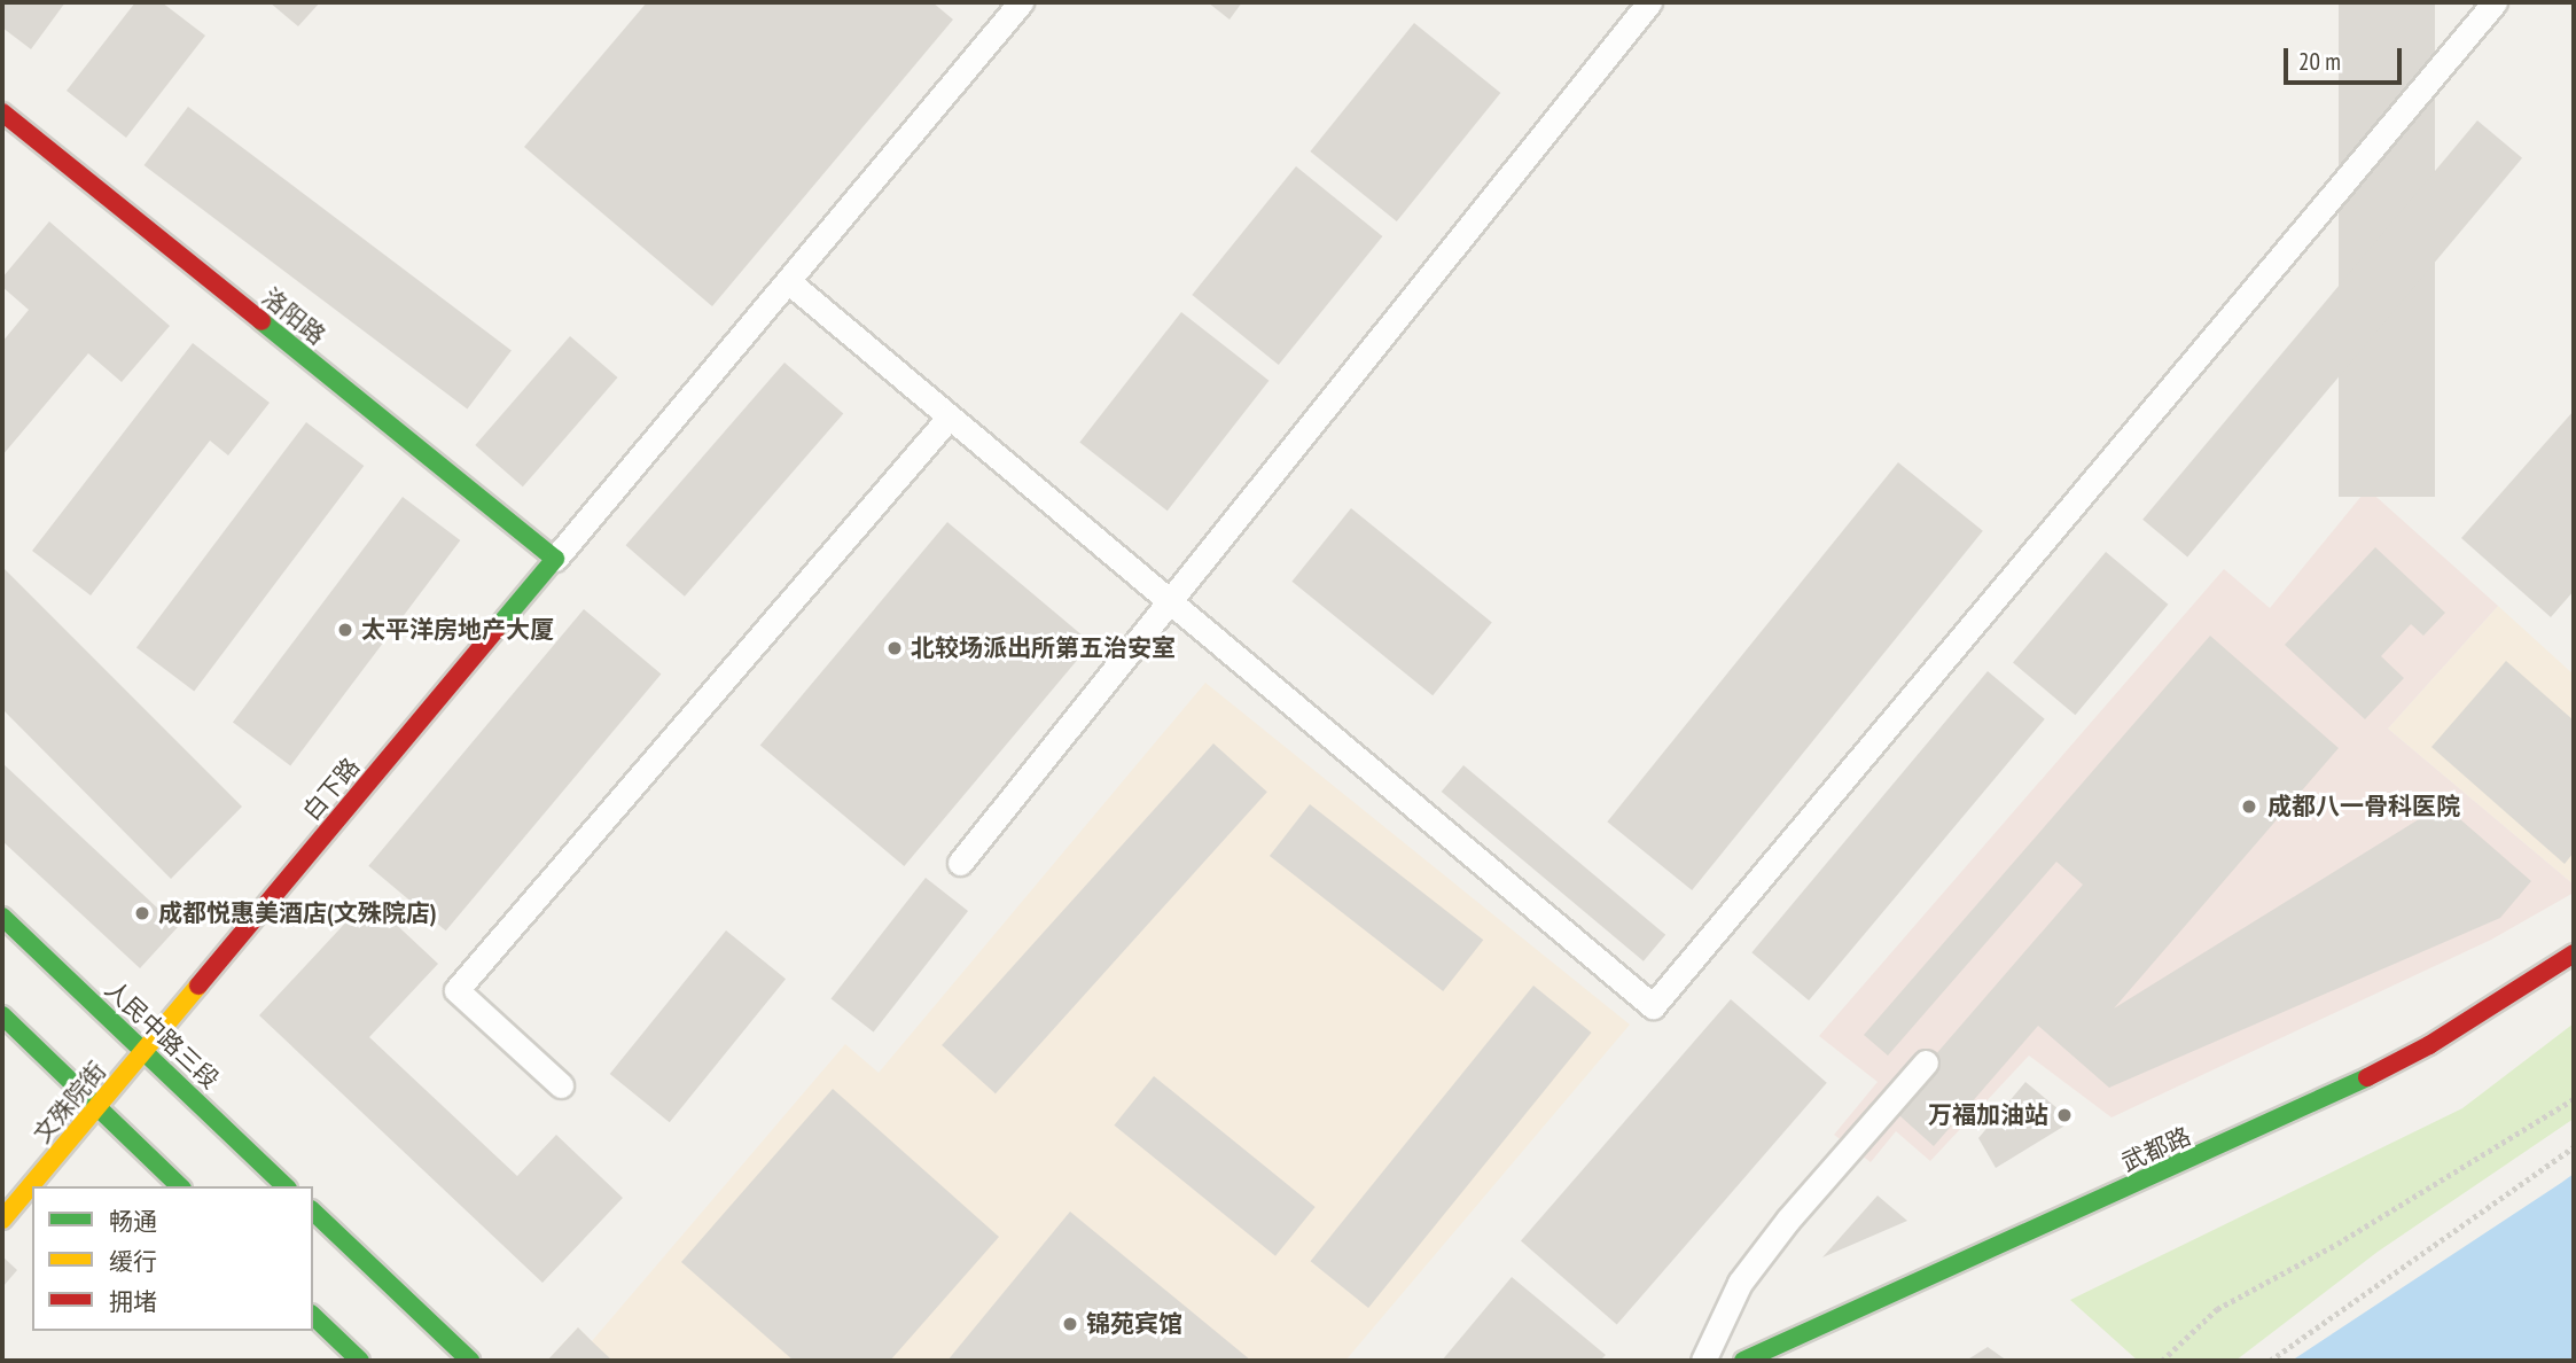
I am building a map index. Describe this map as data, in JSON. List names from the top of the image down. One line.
{"streets":{"street":["洛阳路","白下路","人民中路三段","文殊院街","武都路"]},"crossings":[["洛阳路","白下路"],["白下路","人民中路三段"],["白下路","文殊院街"],["人民中路三段","文殊院街"]],"places":["太平洋房地产大厦","北较场派出所第五治安室","成都八一骨科医院","成都悦惠美酒店(文殊院店)","万福加油站","锦苑宾馆"],"legend":["畅通","缓行","拥堵"],"scale_bar":"20 m"}
